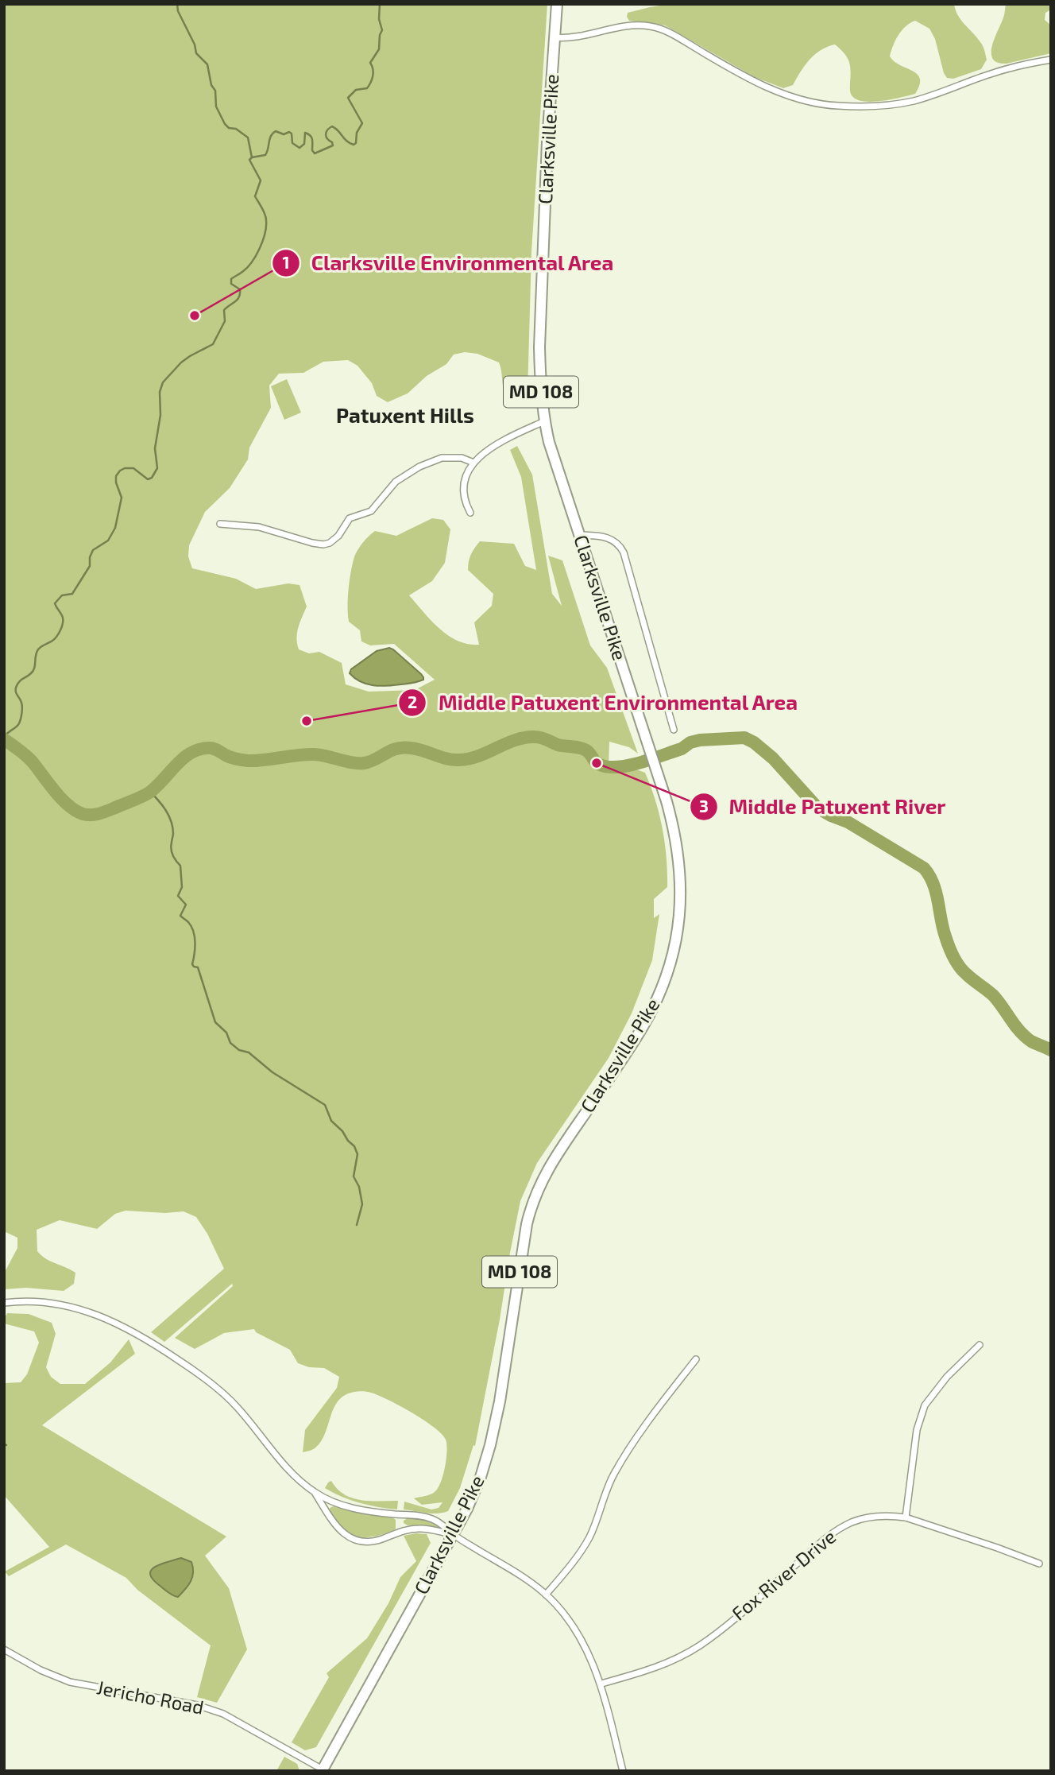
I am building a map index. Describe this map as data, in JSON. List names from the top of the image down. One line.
{"streets":{"main road":["Clarksville Pike","MD 108"],"street":["Fox River Drive","Jericho Road"]},"crossings":[["Clarksville Pike","Jericho Road"]],"districts":["Patuxent Hills"],"places":["Clarksville Environmental Area","Middle Patuxent Environmental Area","Middle Patuxent River"]}
